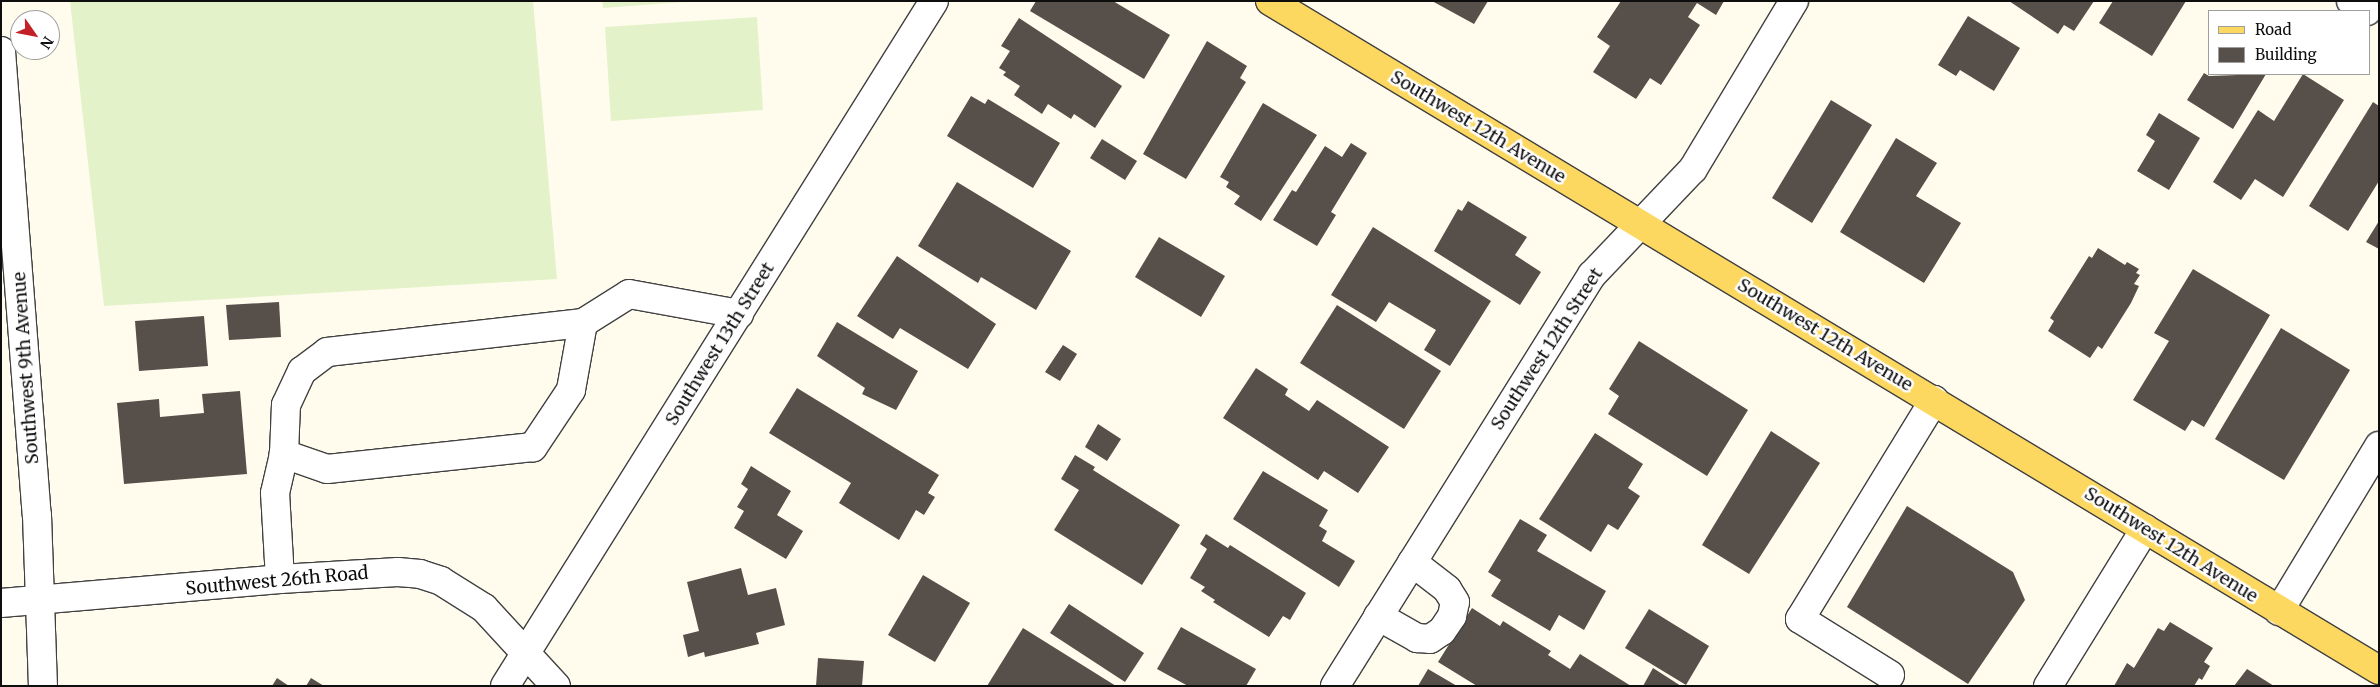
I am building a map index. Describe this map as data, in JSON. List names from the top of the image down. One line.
{"streets":{"main road":["Southwest 12th Avenue"],"street":["Southwest 13th Street","Southwest 12th Street","Southwest 9th Avenue","Southwest 26th Road"]},"crossings":[["Southwest 12th Avenue","Southwest 12th Street"],["Southwest 13th Street","Southwest 26th Road"],["Southwest 9th Avenue","Southwest 26th Road"]],"legend":["Road","Building"],"north":"bottom right"}
